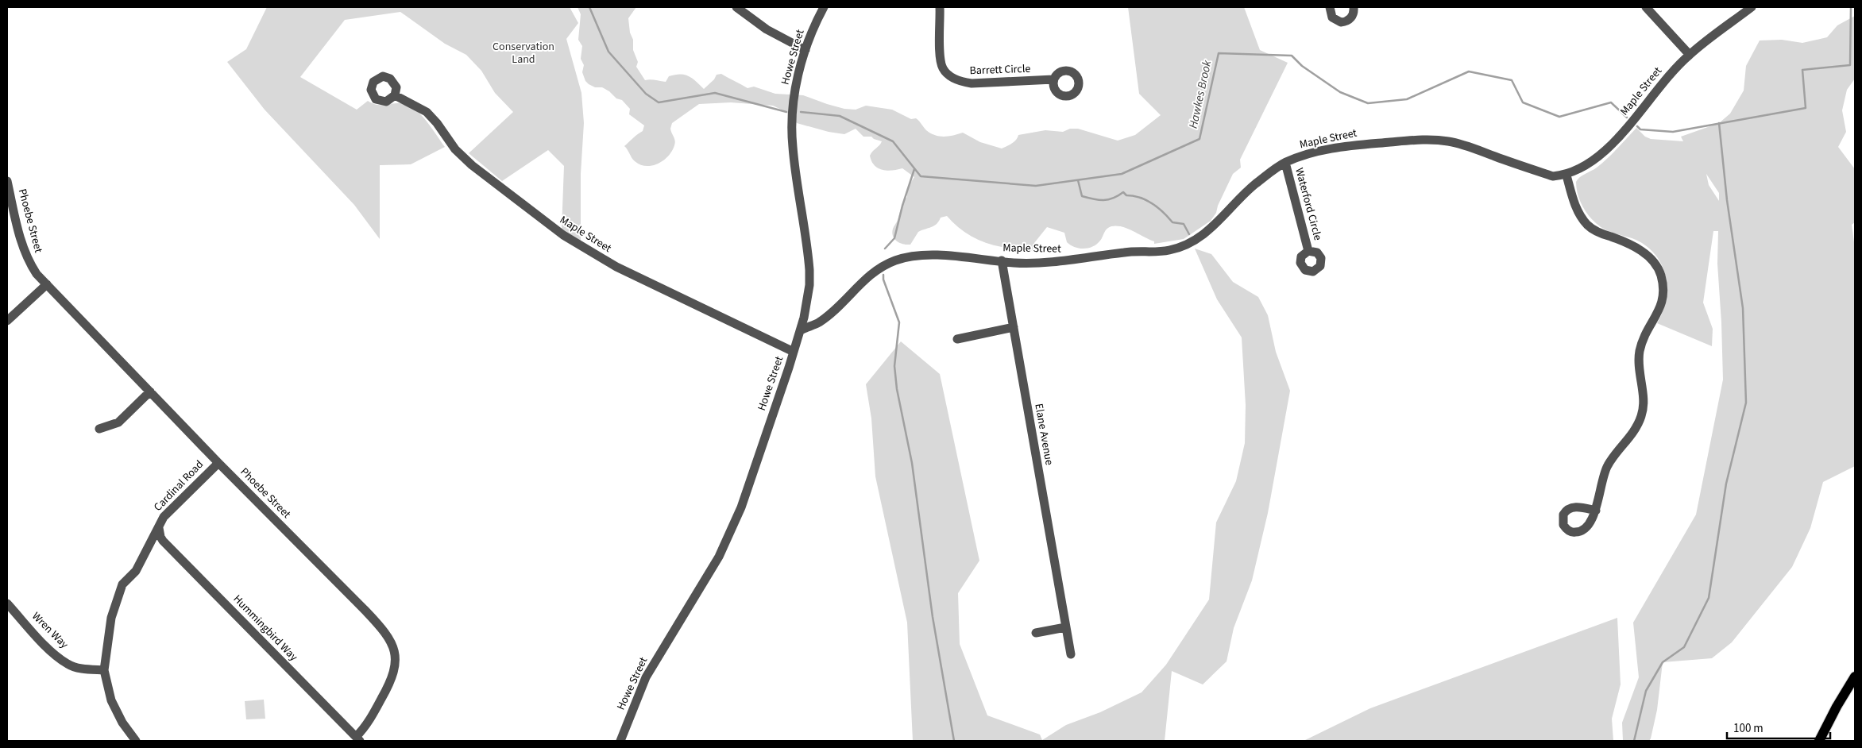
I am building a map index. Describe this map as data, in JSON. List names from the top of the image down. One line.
{"streets":{"street":["Howe Street","Barrett Circle","Maple Street","Waterford Circle","Phoebe Street","Elane Avenue","Cardinal Road","Hummingbird Way","Wren Way"]},"crossings":[["Howe Street","Maple Street"],["Maple Street","Waterford Circle"],["Maple Street","Elane Avenue"],["Phoebe Street","Cardinal Road"],["Phoebe Street","Hummingbird Way"],["Cardinal Road","Hummingbird Way"],["Cardinal Road","Wren Way"]],"water":["Hawkes Brook"],"parks":["Conservation Land"],"scale_bar":"100 m"}
